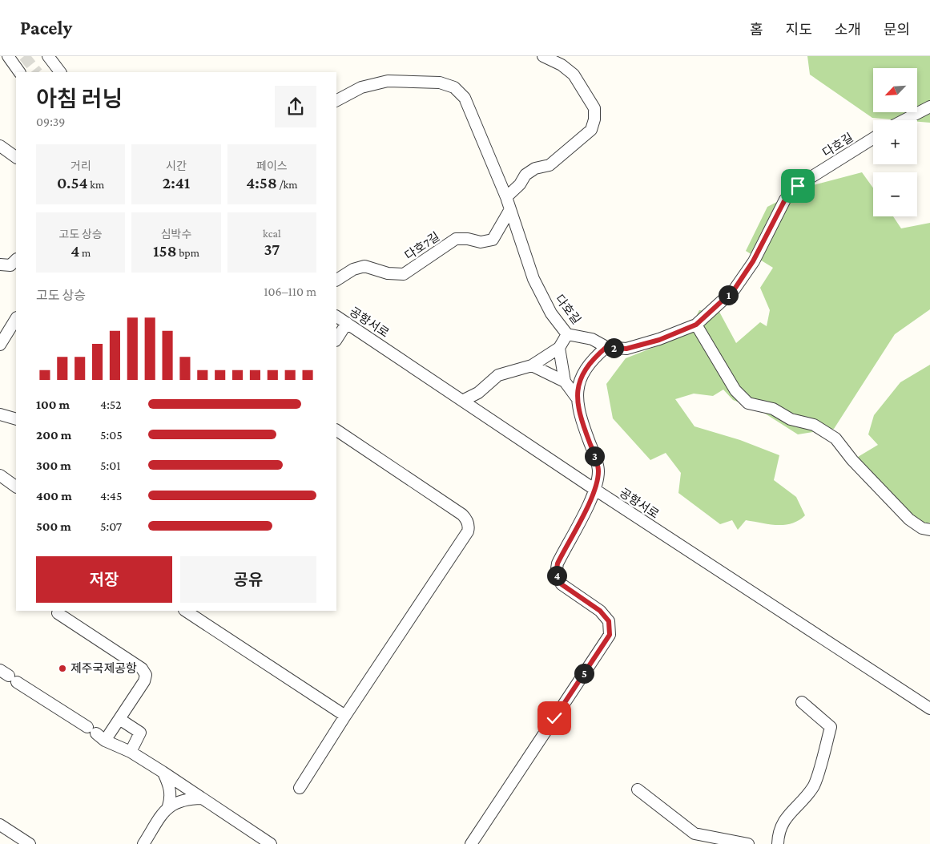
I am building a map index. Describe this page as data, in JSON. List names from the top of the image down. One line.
{"streets":{"street":["다호길","다호7길","공항서로"]},"crossings":[["다호길","다호7길"]],"places":["제주국제공항"],"north":"bottom left","page":{"header":"Pacely","nav":["홈","지도","소개","문의"],"map_buttons":["+","−"],"heading":["아침 러닝","09:39"],"stats":[["거리","0.54 km"],["시간","2:41"],["페이스","4:58 /km"],["고도 상승","4 m"],["심박수","158 bpm"],["kcal","37"]],"chart":["고도 상승","106–110 m"],"pins":["1","2","3","4","5"],"list":[{"name":"100 m","note":"4:52"},{"name":"200 m","note":"5:05"},{"name":"300 m","note":"5:01"},{"name":"400 m","note":"4:45"},{"name":"500 m","note":"5:07"}],"buttons":["저장","공유"]}}
